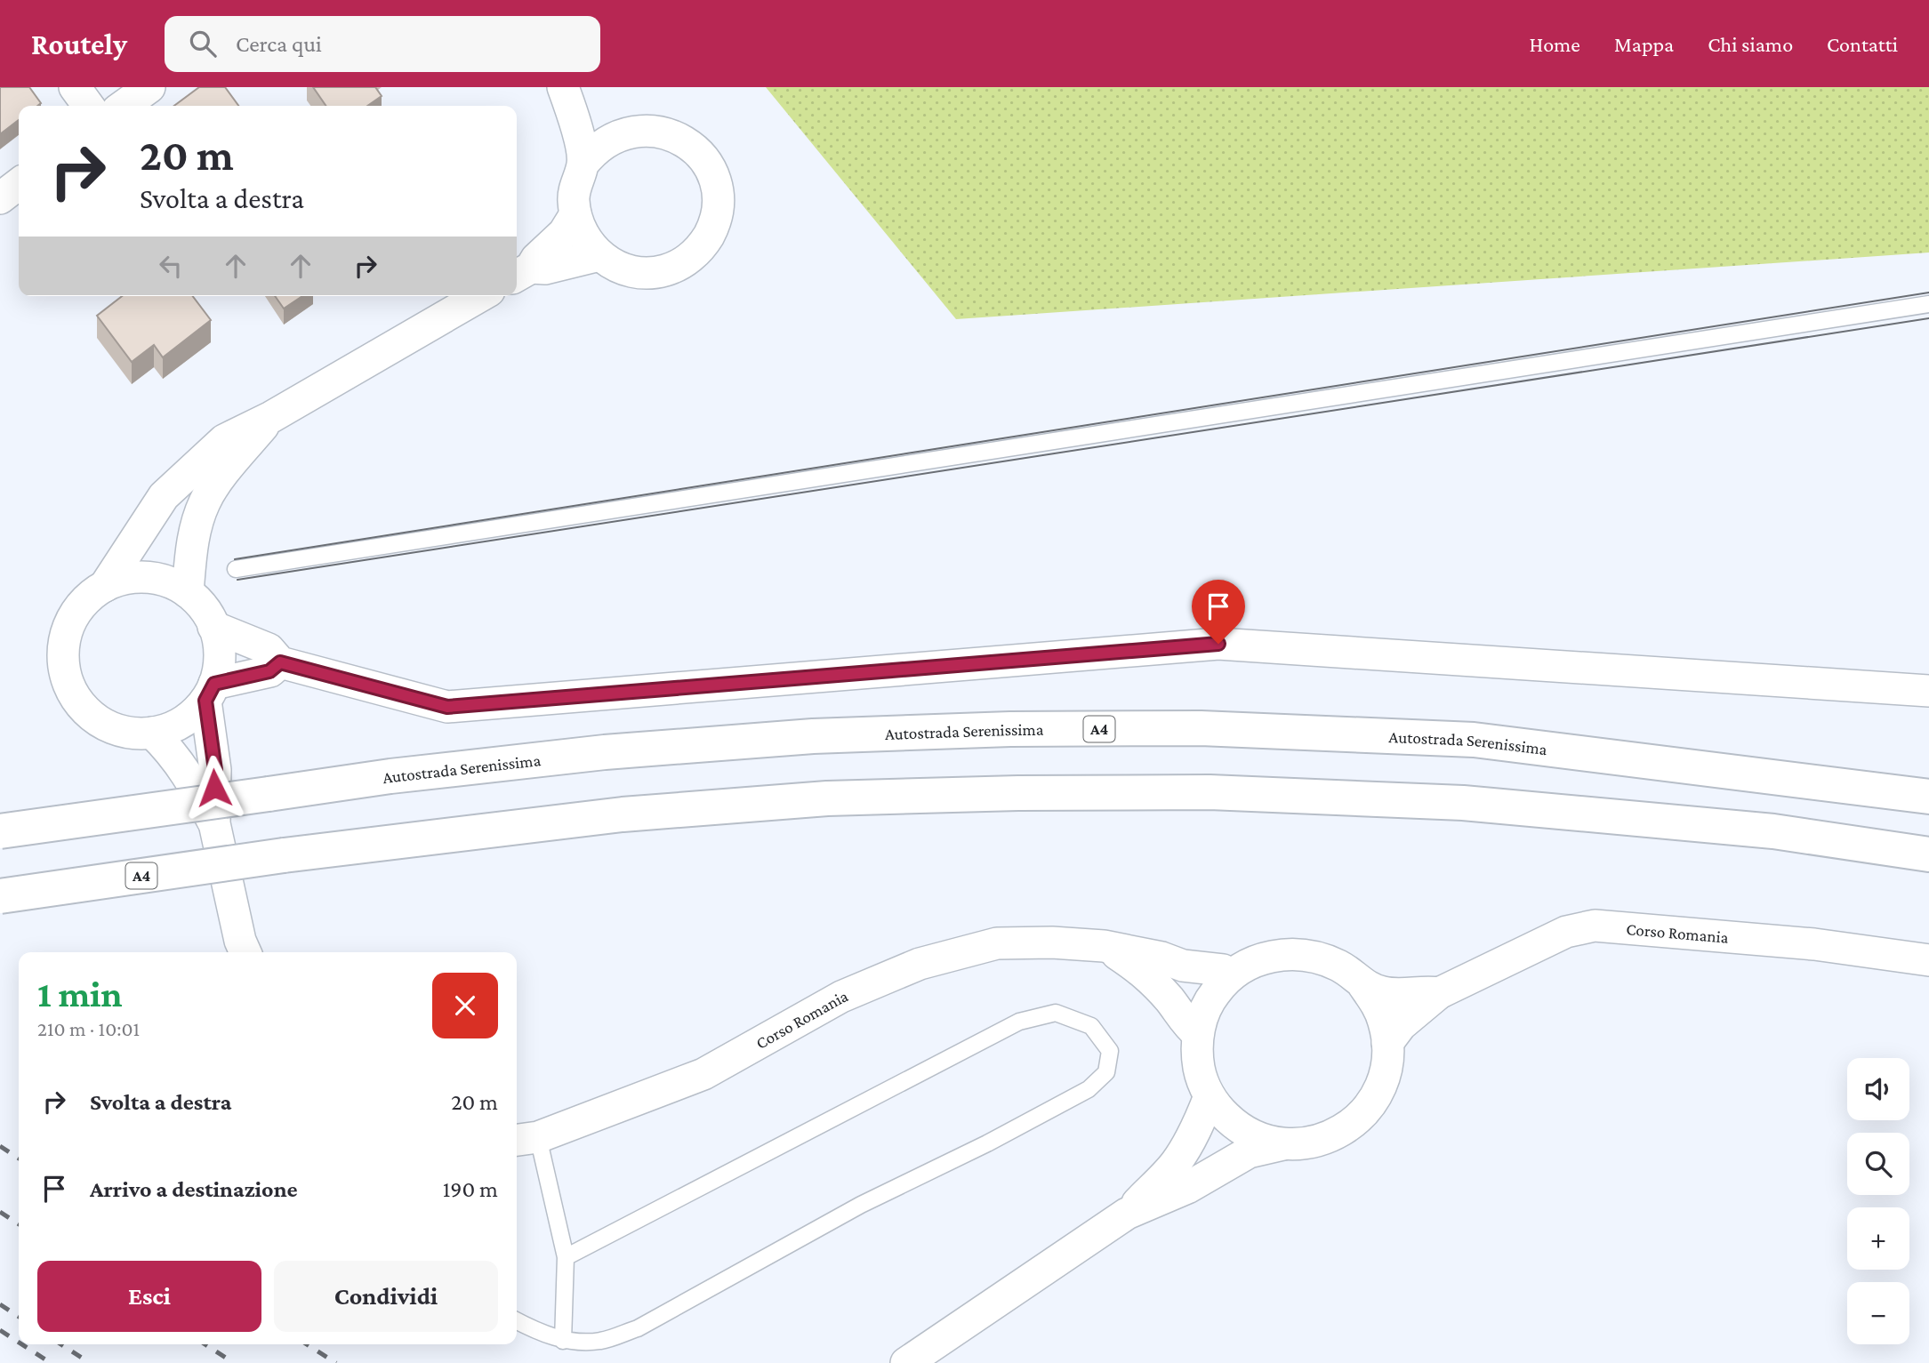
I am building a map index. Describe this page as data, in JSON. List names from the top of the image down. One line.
{"streets":{"highway":["A4","Autostrada Serenissima"],"street":["Corso Romania"]},"page":{"header":"Routely","search":"Cerca qui","nav":["Home","Mappa","Chi siamo","Contatti"],"turn":["20 m","Svolta a destra"],"heading":["1 min","210 m · 10:01"],"map_buttons":["+","−"],"list":[{"name":"Svolta a destra","value":"20 m"},{"name":"Arrivo a destinazione","value":"190 m"}],"buttons":["Esci","Condividi"]}}
